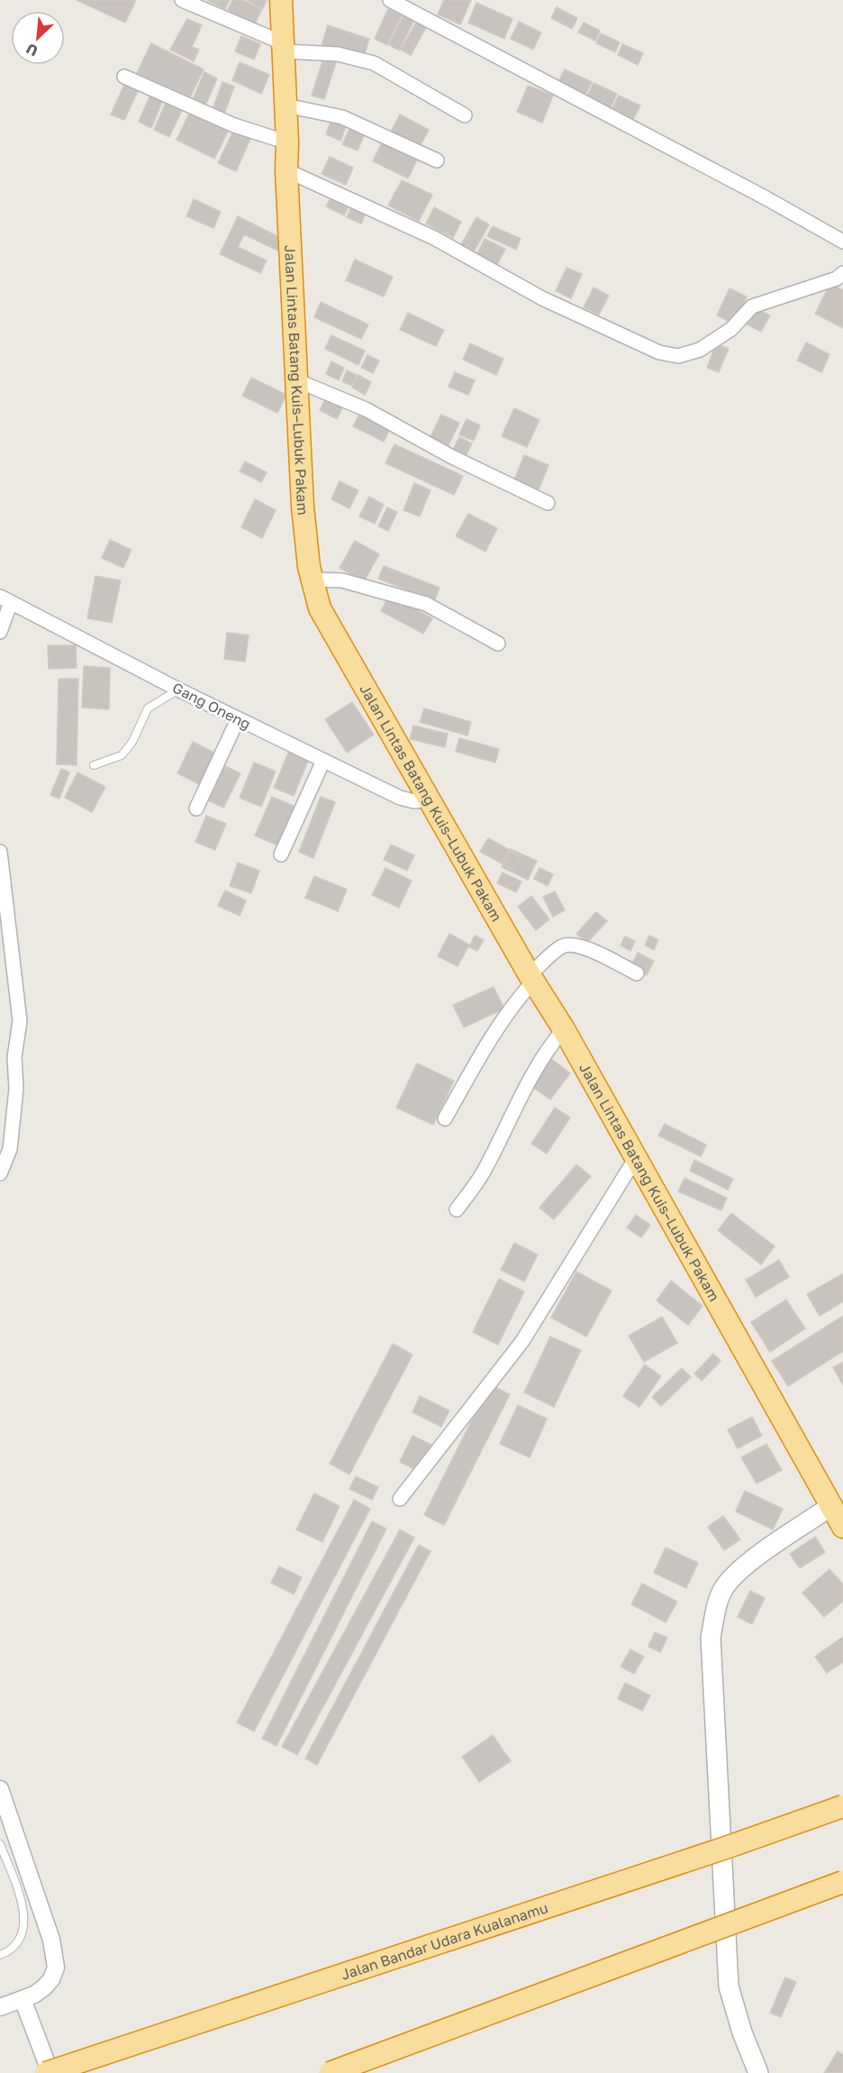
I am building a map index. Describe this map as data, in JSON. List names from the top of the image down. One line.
{"streets":{"highway":["Jalan Lintas Batang Kuis–Lubuk Pakam","Jalan Bandar Udara Kualanamu"],"street":["Gang Oneng"]},"crossings":[["Jalan Lintas Batang Kuis–Lubuk Pakam","Gang Oneng"]],"north":"bottom left"}
